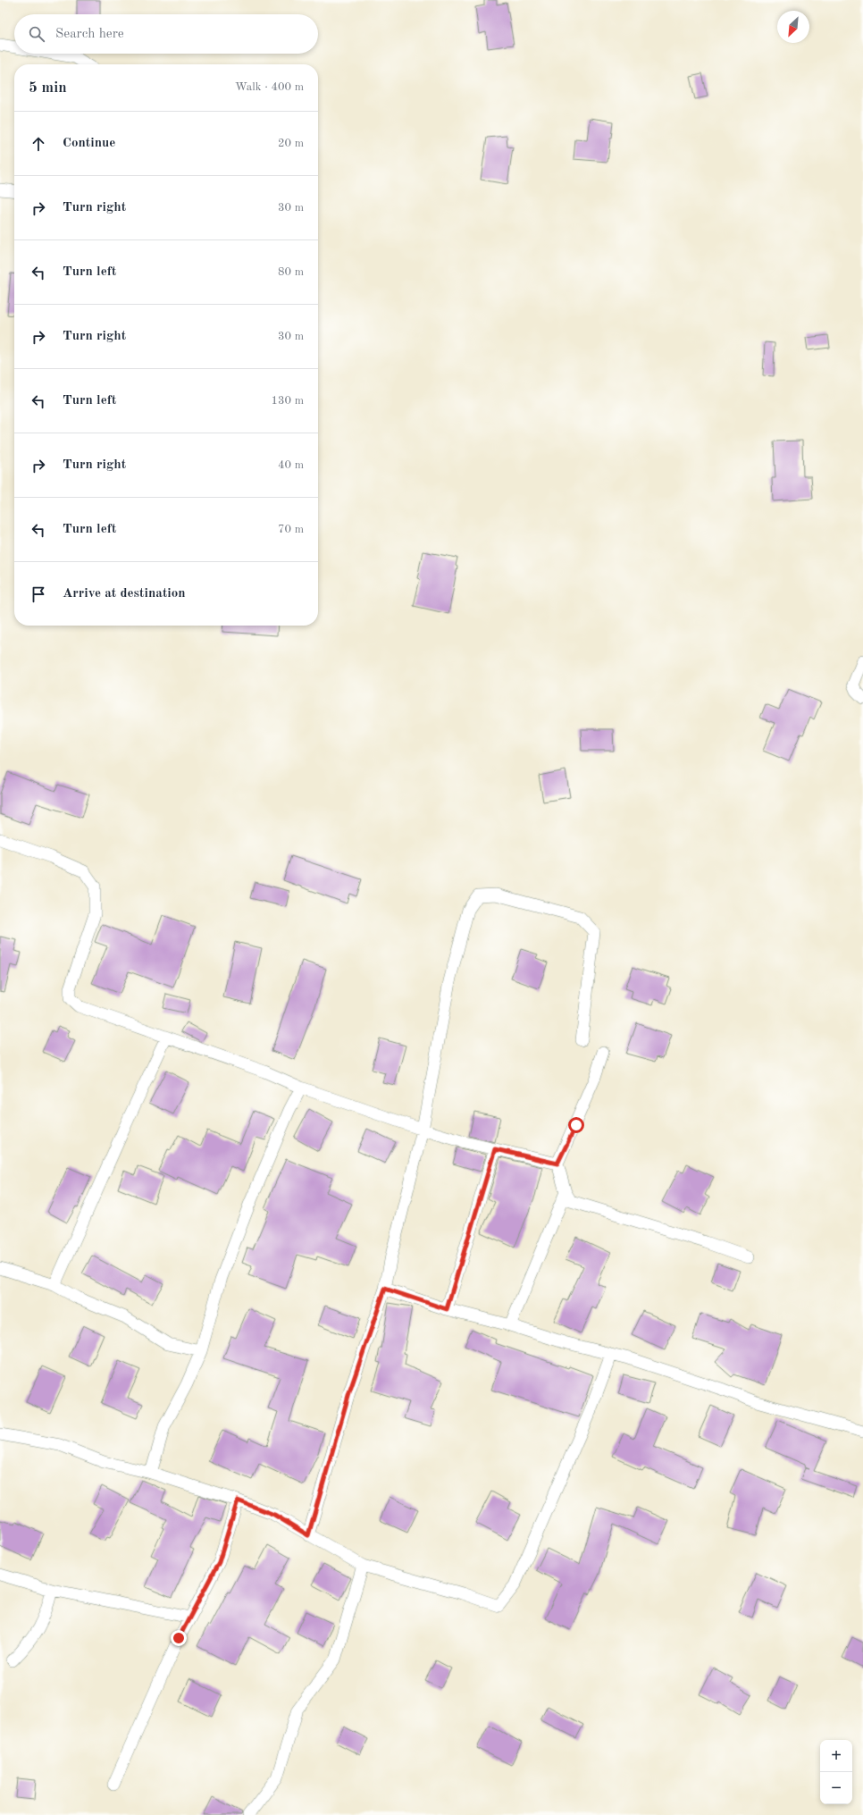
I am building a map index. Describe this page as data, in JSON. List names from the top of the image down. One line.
{"north":"bottom left","page":{"search":"Search here","heading":["5 min","Walk · 400 m"],"list":[["Continue","20 m"],["Turn right","30 m"],["Turn left","80 m"],["Turn right","30 m"],["Turn left","130 m"],["Turn right","40 m"],["Turn left","70 m"],"Arrive at destination"],"map_buttons":["+","−"]}}
